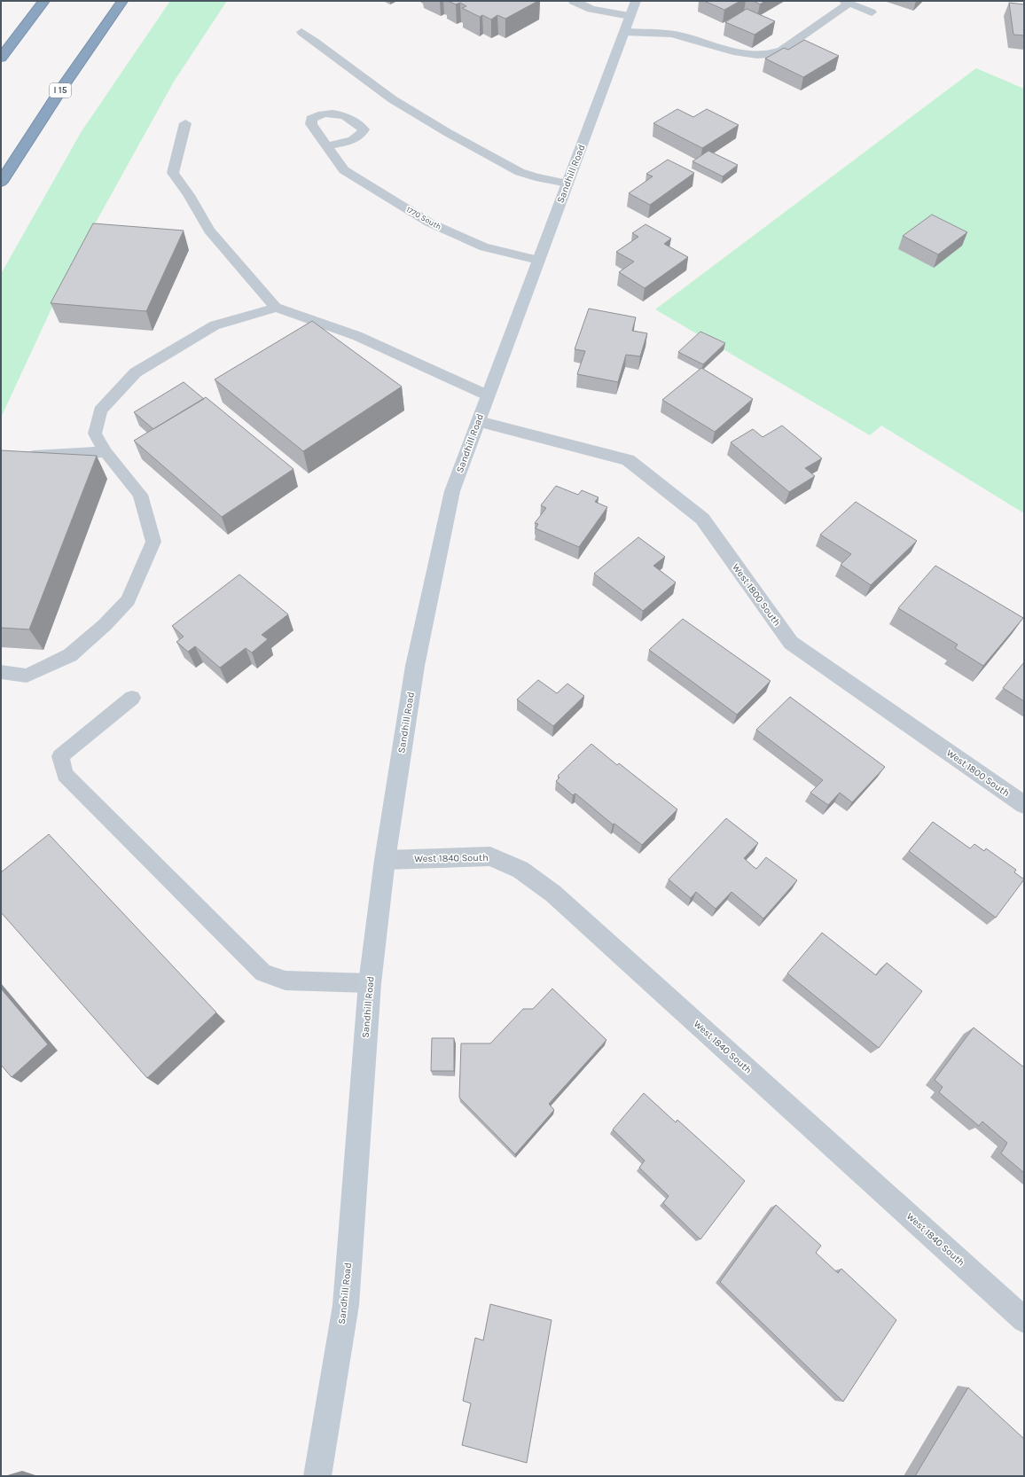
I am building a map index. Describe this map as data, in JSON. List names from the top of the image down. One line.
{"streets":{"highway":["I 15"],"street":["Sandhill Road","West 1800 South","West 1840 South"],"lane":["1770 South"]},"crossings":[["Sandhill Road","1770 South"],["Sandhill Road","West 1800 South"],["Sandhill Road","West 1840 South"]]}
